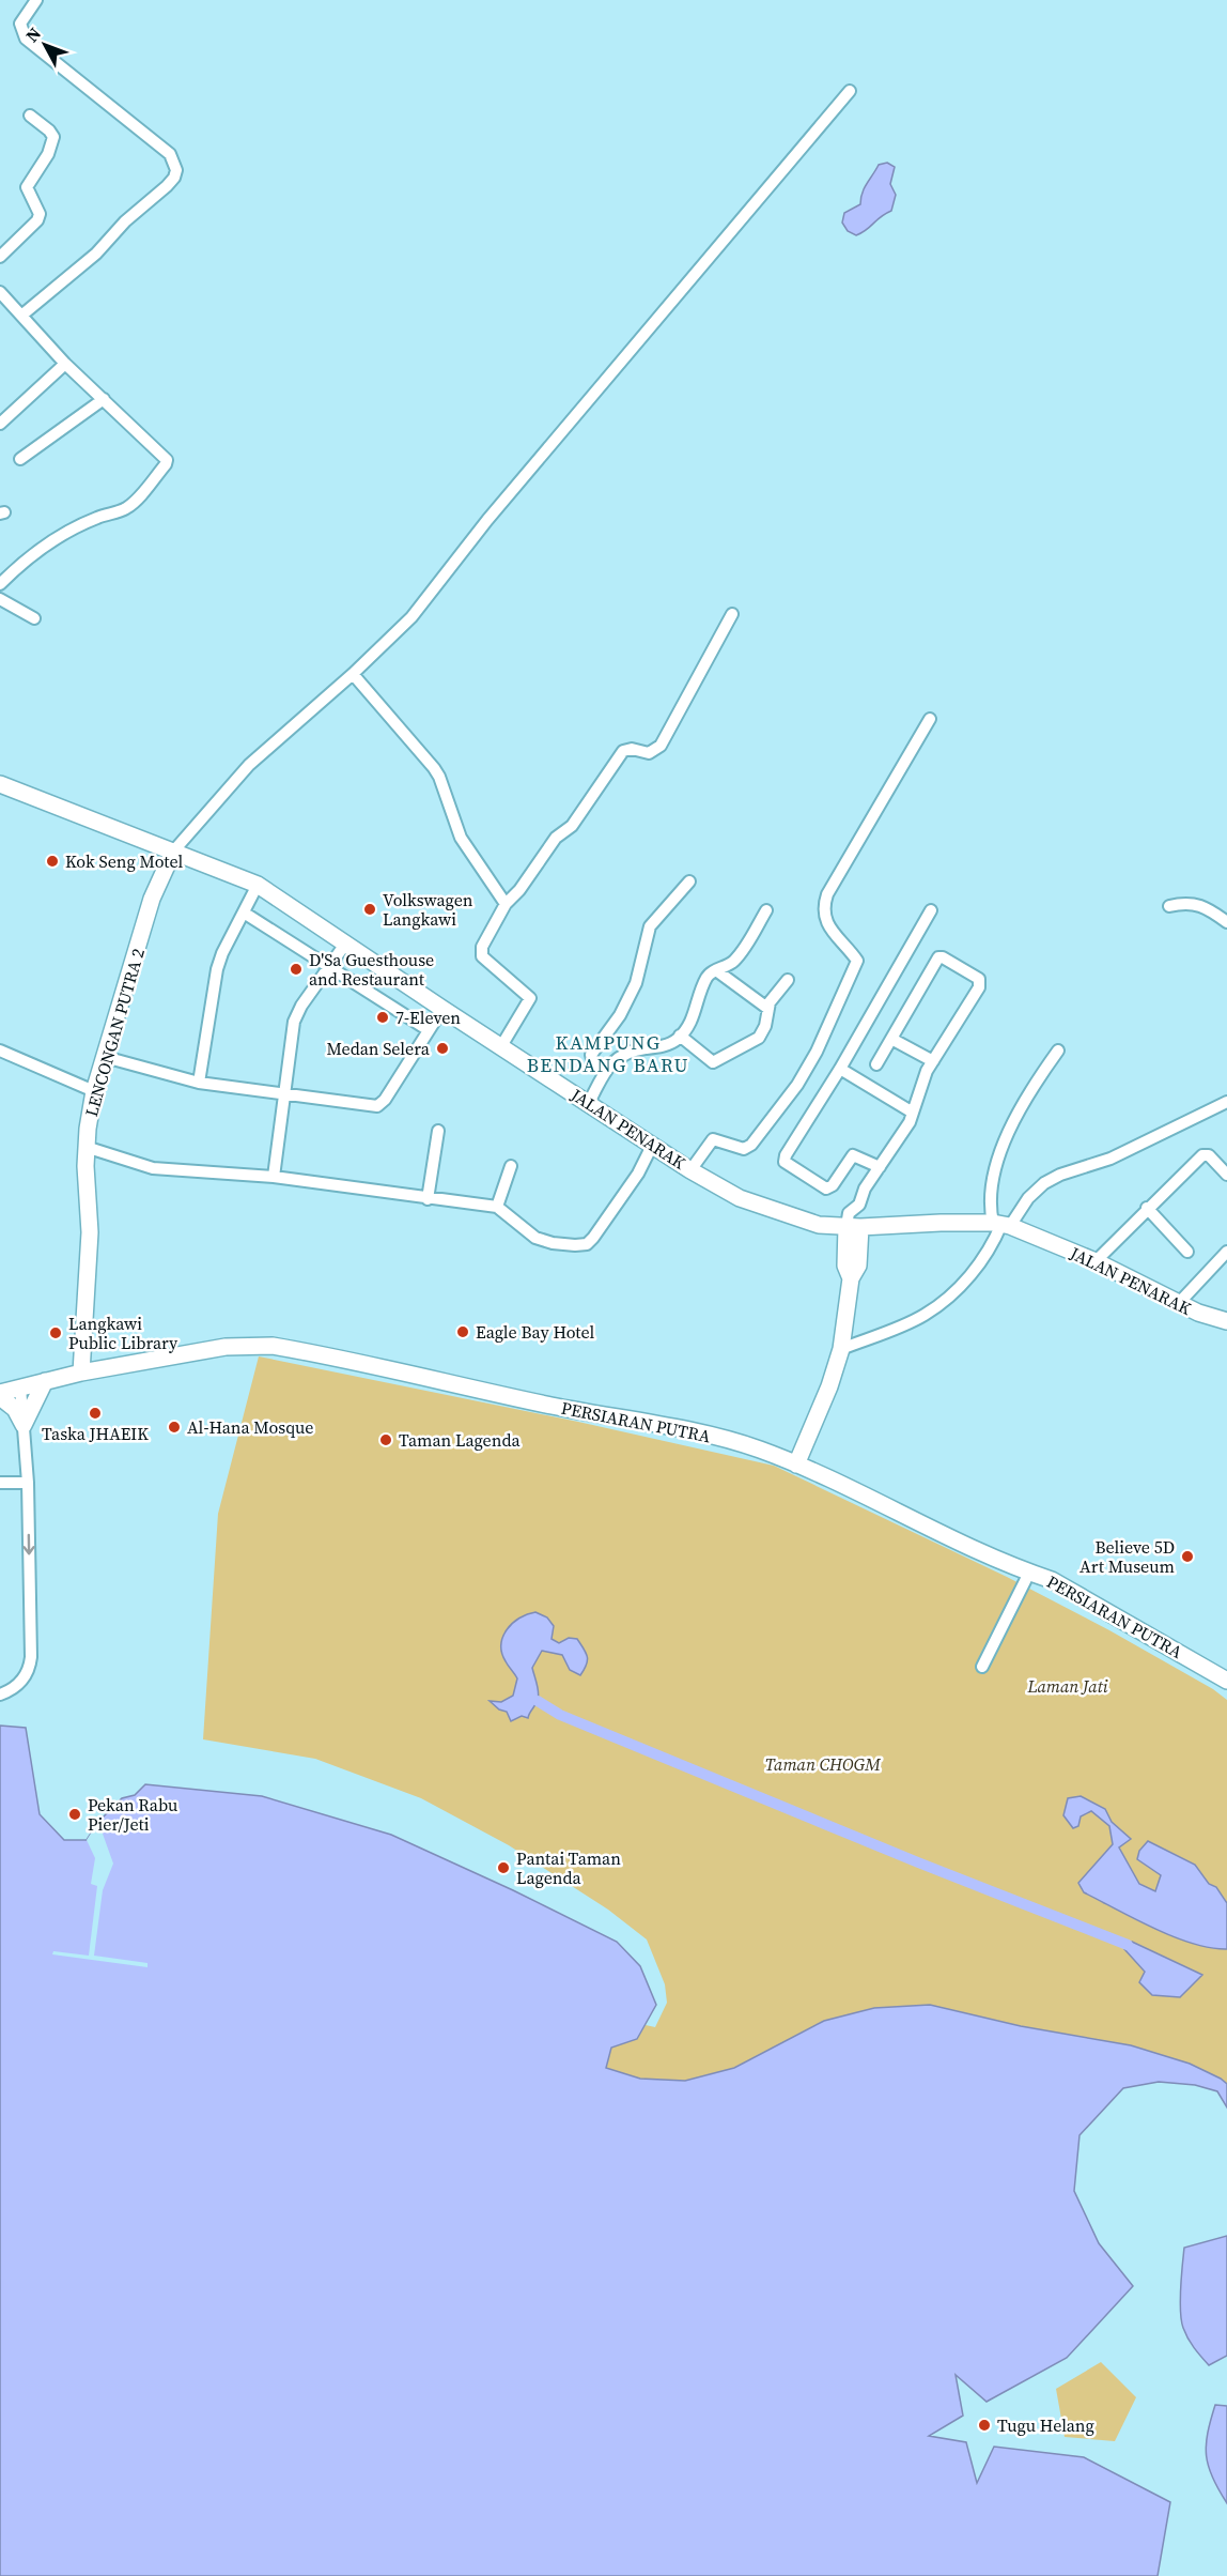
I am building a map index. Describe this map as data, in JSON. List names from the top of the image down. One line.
{"streets":{"main road":["LENCONGAN PUTRA 2","JALAN PENARAK","PERSIARAN PUTRA"]},"crossings":[["LENCONGAN PUTRA 2","JALAN PENARAK"],["LENCONGAN PUTRA 2","PERSIARAN PUTRA"]],"districts":["KAMPUNG BENDANG BARU"],"parks":["Laman Jati","Taman CHOGM"],"places":["Kok Seng Motel","Volkswagen Langkawi","D'Sa Guesthouse and Restaurant","7-Eleven","Medan Selera","Eagle Bay Hotel","Langkawi Public Library","Taska JHAEIK","Al-Hana Mosque","Taman Lagenda","Believe 5D Art Museum","Pekan Rabu Pier/Jeti","Pantai Taman Lagenda","Tugu Helang"],"north":"top left"}
